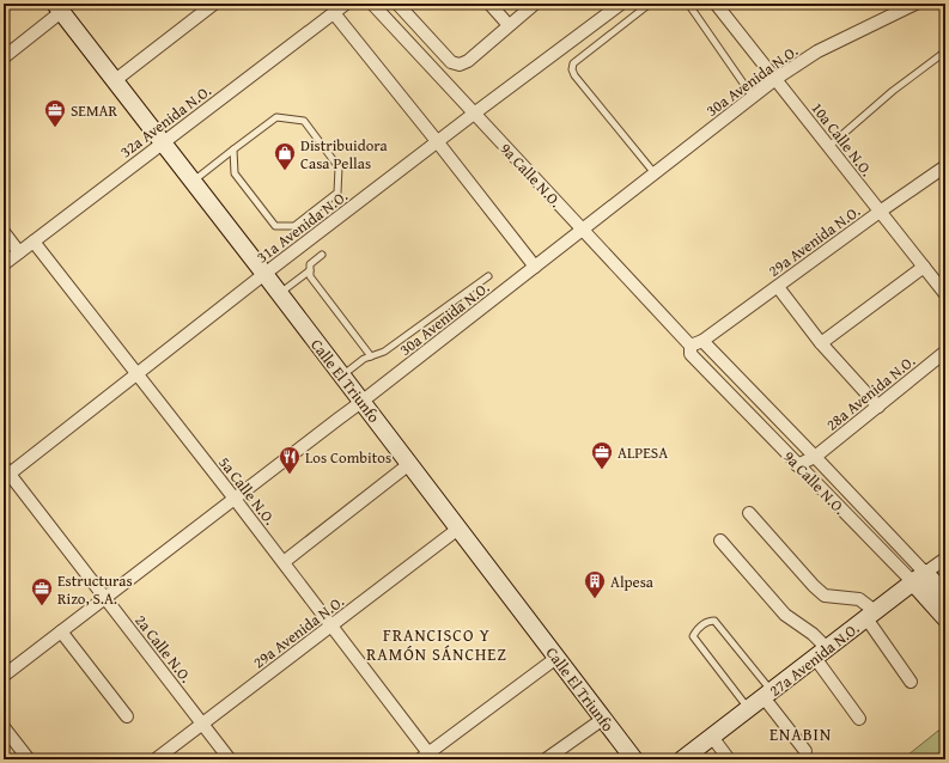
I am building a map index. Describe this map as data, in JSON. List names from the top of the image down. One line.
{"streets":{"main road":["9a Calle N.O.","Calle El Triunfo","27a Avenida N.O."],"street":["30a Avenida N.O.","32a Avenida N.O.","10a Calle N.O.","31a Avenida N.O.","29a Avenida N.O.","28a Avenida N.O.","5a Calle N.O.","2a Calle N.O."]},"crossings":[["30a Avenida N.O.","10a Calle N.O."],["30a Avenida N.O.","9a Calle N.O."],["30a Avenida N.O.","Calle El Triunfo"],["30a Avenida N.O.","5a Calle N.O."],["30a Avenida N.O.","2a Calle N.O."],["32a Avenida N.O.","Calle El Triunfo"],["32a Avenida N.O.","5a Calle N.O."],["10a Calle N.O.","29a Avenida N.O."],["9a Calle N.O.","31a Avenida N.O."],["9a Calle N.O.","29a Avenida N.O."],["9a Calle N.O.","28a Avenida N.O."],["9a Calle N.O.","27a Avenida N.O."],["31a Avenida N.O.","Calle El Triunfo"],["31a Avenida N.O.","5a Calle N.O."],["31a Avenida N.O.","2a Calle N.O."],["29a Avenida N.O.","Calle El Triunfo"],["29a Avenida N.O.","5a Calle N.O."],["29a Avenida N.O.","2a Calle N.O."]],"districts":["FRANCISCO Y RAMÓN SÁNCHEZ","ENABIN"],"places":{"office":["SEMAR","ALPESA","Estructuras Rizo, S.A."],"shop":["Distribuidora Casa Pellas"],"restaurant":["Los Combitos"],"building":["Alpesa"]}}
